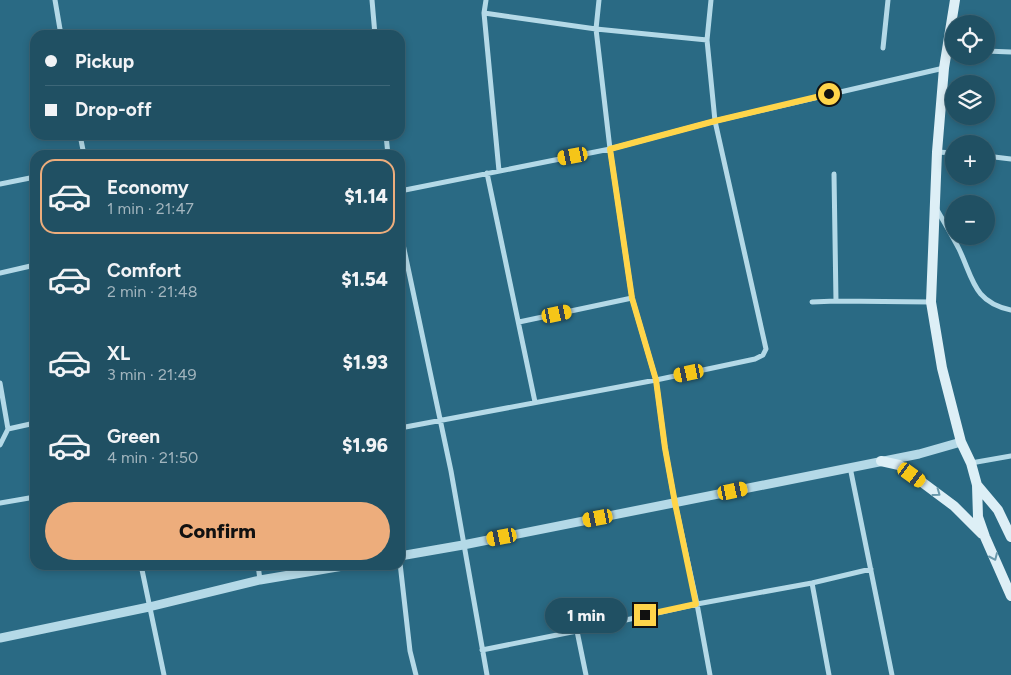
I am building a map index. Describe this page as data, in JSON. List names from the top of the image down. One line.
{"page":{"map_buttons":["+","−"],"banner":["Pickup","Drop-off"],"list":[{"name":"Economy","note":"1 min · 21:47","value":"$1.14"},{"name":"Comfort","note":"2 min · 21:48","value":"$1.54"},{"name":"XL","note":"3 min · 21:49","value":"$1.93"},{"name":"Green","note":"4 min · 21:50","value":"$1.96"}],"buttons":"Confirm","bubble":"1 min"}}
